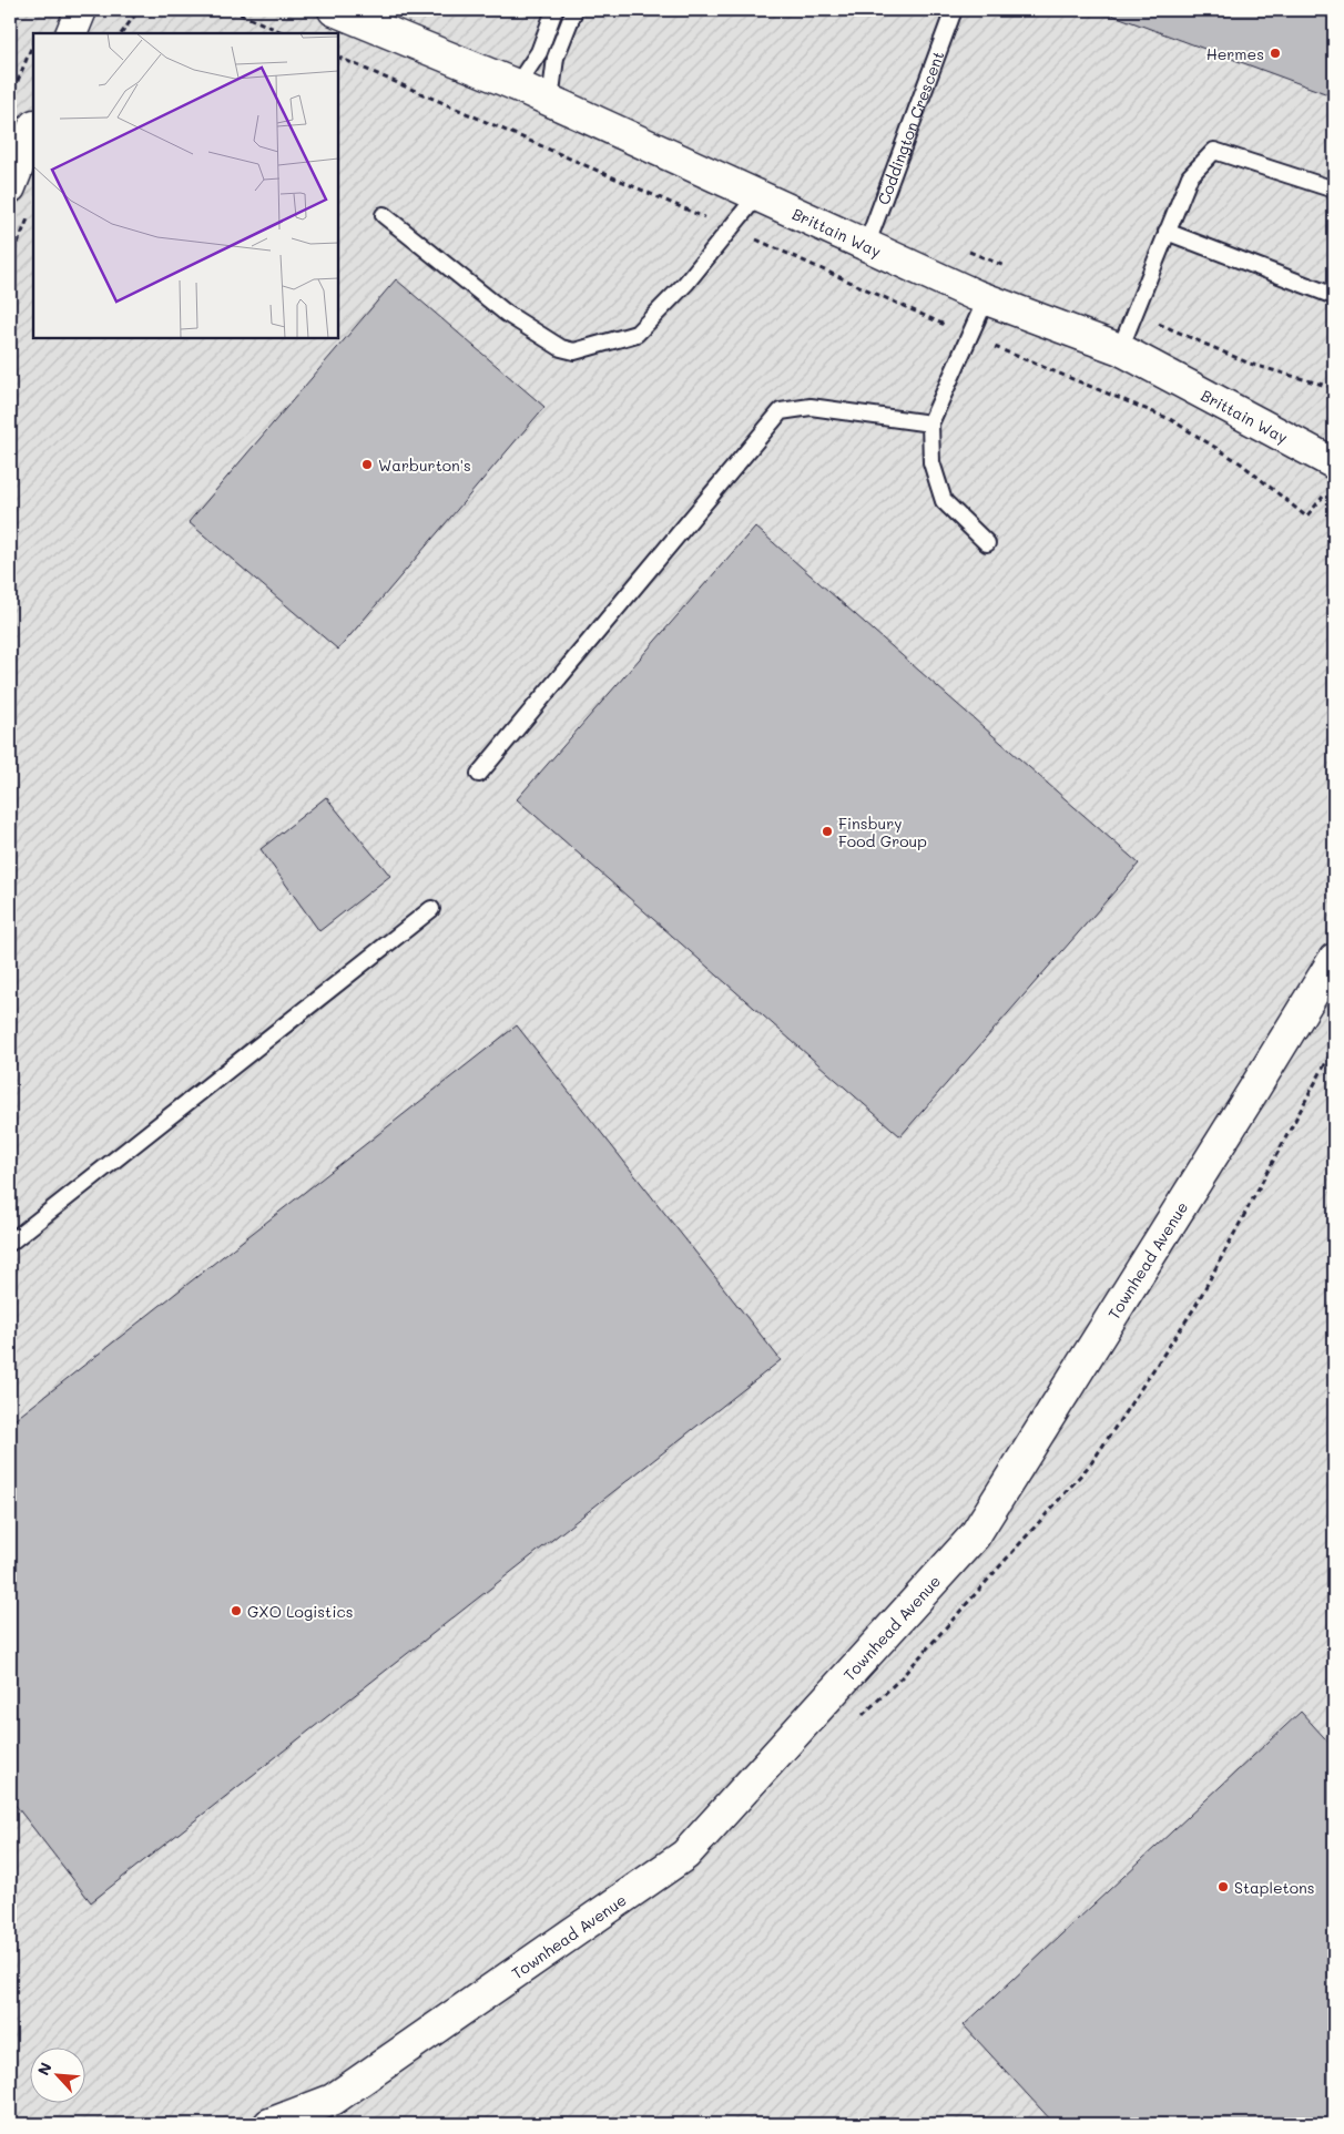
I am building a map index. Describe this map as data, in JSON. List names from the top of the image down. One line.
{"streets":{"street":["Brittain Way","Townhead Avenue"],"lane":["Coddington Crescent"]},"crossings":[["Coddington Crescent","Brittain Way"]],"places":["Hermes","Warburton's","Finsbury Food Group","GXO Logistics","Stapletons"],"north":"top left"}
